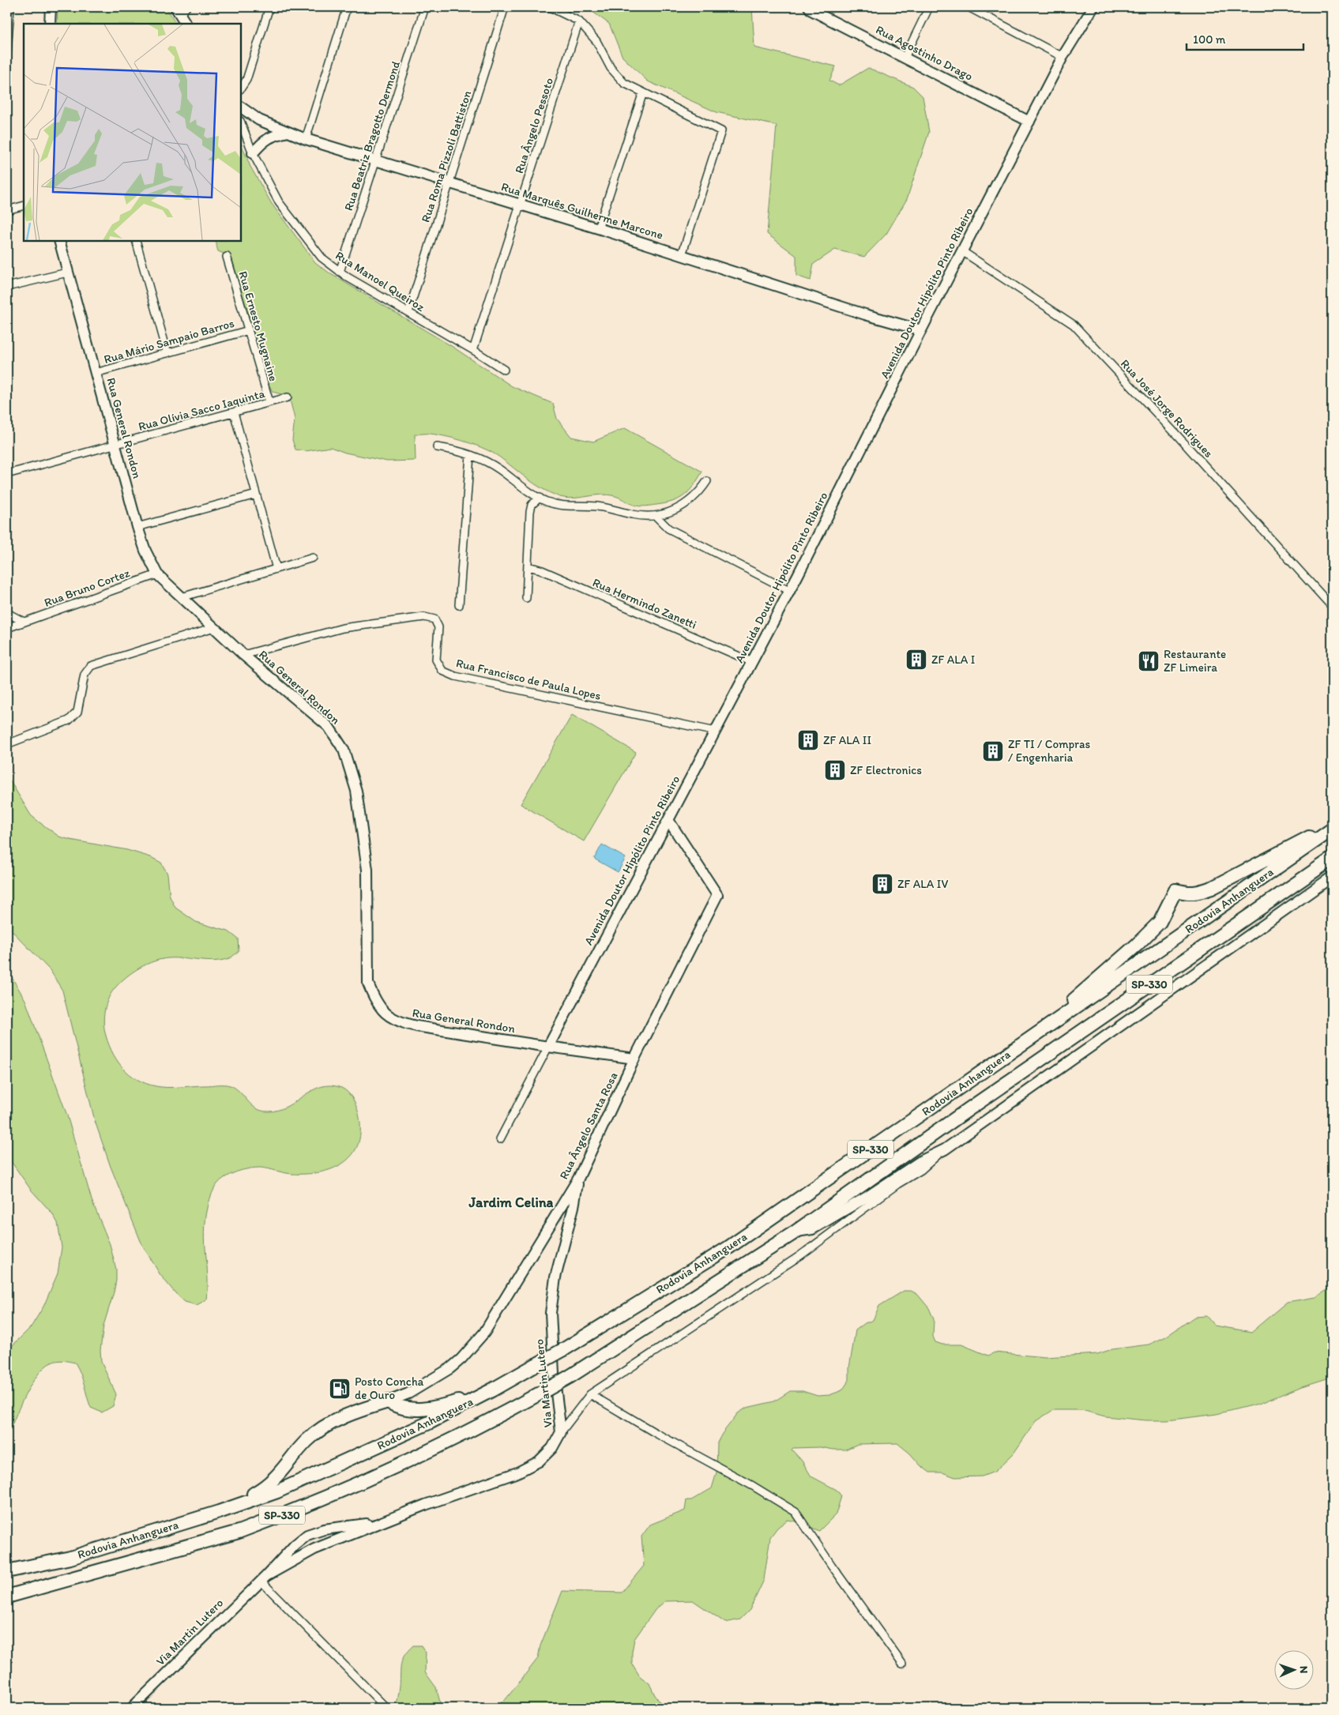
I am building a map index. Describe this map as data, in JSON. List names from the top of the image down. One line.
{"streets":{"highway":["Rodovia Anhanguera","SP-330"],"street":["Rua Agostinho Drago","Rua Ângelo Pessoto","Rua Beatriz Bragotto Dermond","Rua Roma Pizzoli Battiston","Rua Marquês Guilherme Marcone","Rua Manoel Queiroz","Avenida Doutor Hipólito Pinto Ribeiro","Rua Ernesto Mugnaine","Rua Mário Sampaio Barros","Rua José Jorge Rodrigues","Rua Olívia Sacco Iaquinta","Rua General Rondon","Rua Bruno Cortez","Rua Hermindo Zanetti","Rua Francisco de Paula Lopes","Rua Ângelo Santa Rosa","Via Martin Lutero"]},"crossings":[["Rua Agostinho Drago","Avenida Doutor Hipólito Pinto Ribeiro"],["Rua Ângelo Pessoto","Rua Marquês Guilherme Marcone"],["Rua Ângelo Pessoto","Rua Manoel Queiroz"],["Rua Beatriz Bragotto Dermond","Rua Marquês Guilherme Marcone"],["Rua Beatriz Bragotto Dermond","Rua Manoel Queiroz"],["Rua Roma Pizzoli Battiston","Rua Marquês Guilherme Marcone"],["Rua Roma Pizzoli Battiston","Rua Manoel Queiroz"],["Rua Marquês Guilherme Marcone","Avenida Doutor Hipólito Pinto Ribeiro"],["Avenida Doutor Hipólito Pinto Ribeiro","Rua José Jorge Rodrigues"],["Avenida Doutor Hipólito Pinto Ribeiro","Rua General Rondon"],["Avenida Doutor Hipólito Pinto Ribeiro","Rua Hermindo Zanetti"],["Avenida Doutor Hipólito Pinto Ribeiro","Rua Francisco de Paula Lopes"],["Avenida Doutor Hipólito Pinto Ribeiro","Rua Ângelo Santa Rosa"],["Rua Ernesto Mugnaine","Rua Mário Sampaio Barros"],["Rua Ernesto Mugnaine","Rua Olívia Sacco Iaquinta"],["Rua Mário Sampaio Barros","Rua General Rondon"],["Rua Olívia Sacco Iaquinta","Rua General Rondon"],["Rua General Rondon","Rua Bruno Cortez"],["Rua General Rondon","Rua Francisco de Paula Lopes"],["Rua General Rondon","Rua Ângelo Santa Rosa"],["Rua Ângelo Santa Rosa","Via Martin Lutero"]],"districts":["Jardim Celina"],"places":{"building":["ZF ALA I","ZF ALA II","ZF TI / Compras / Engenharia","ZF Electronics","ZF ALA IV"],"restaurant":["Restaurante ZF Limeira"],"fuel station":["Posto Concha de Ouro"]},"scale_bar":"100 m","north":"right"}
